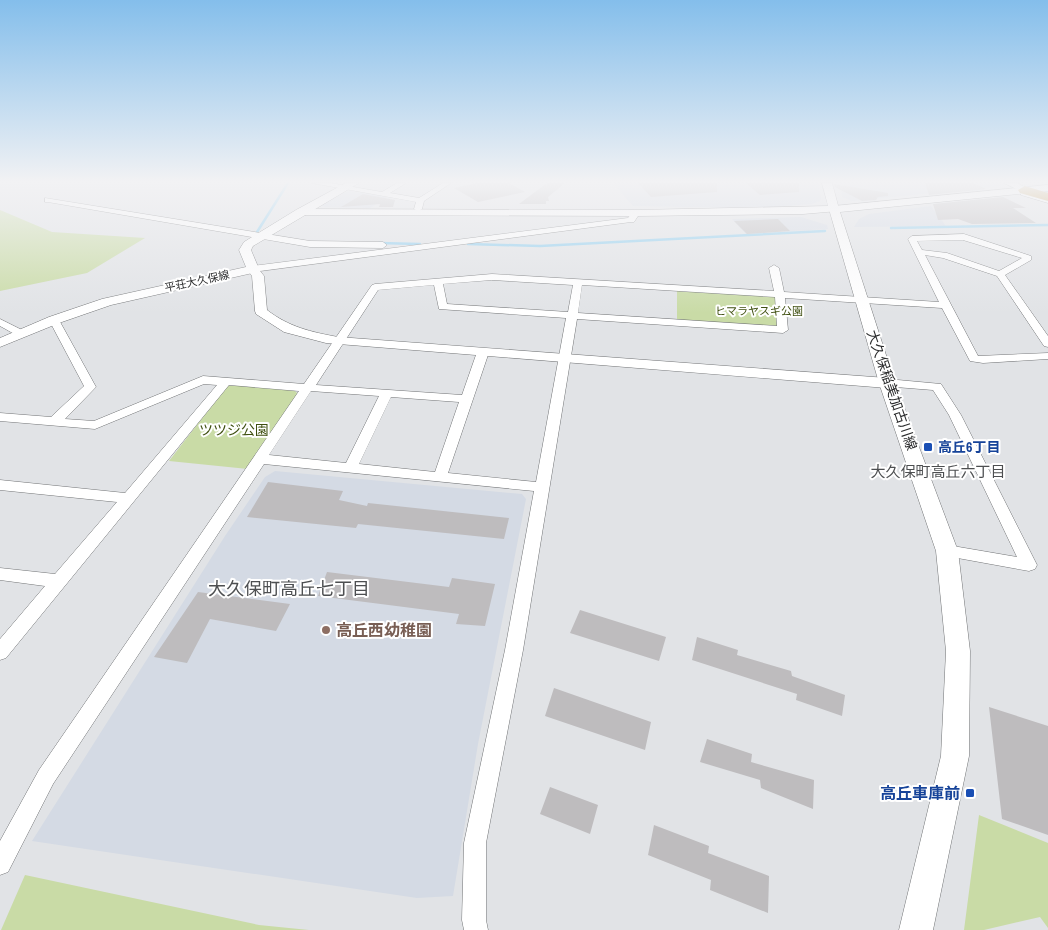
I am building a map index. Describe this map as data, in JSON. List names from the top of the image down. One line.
{"streets":{"main road":["平荘大久保線","大久保稲美加古川線"]},"districts":["大久保町高丘六丁目","大久保町高丘七丁目"],"parks":["ヒマラヤスギ公園","ツツジ公園"],"places":{"transit":["高丘6丁目","高丘車庫前"],"other":["高丘西幼稚園"]}}
